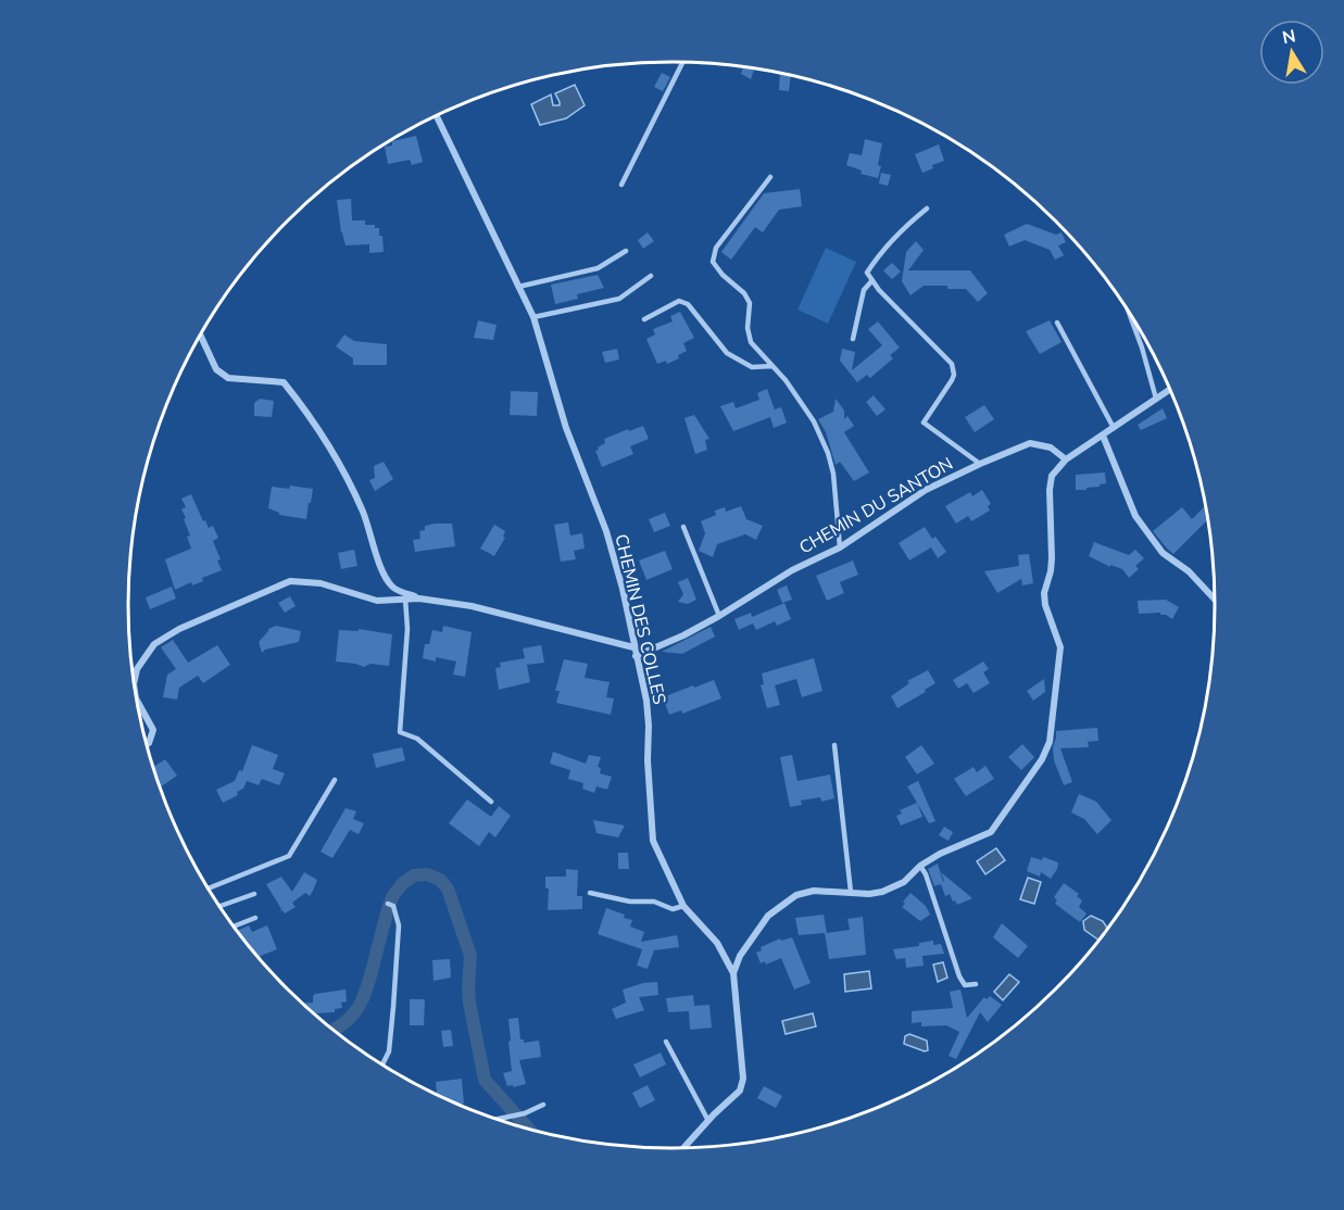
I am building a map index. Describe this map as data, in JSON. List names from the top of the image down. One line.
{"streets":{"street":["CHEMIN DU SANTON","CHEMIN DES COLLES"]},"crossings":[["CHEMIN DU SANTON","CHEMIN DES COLLES"]],"north":"top"}
